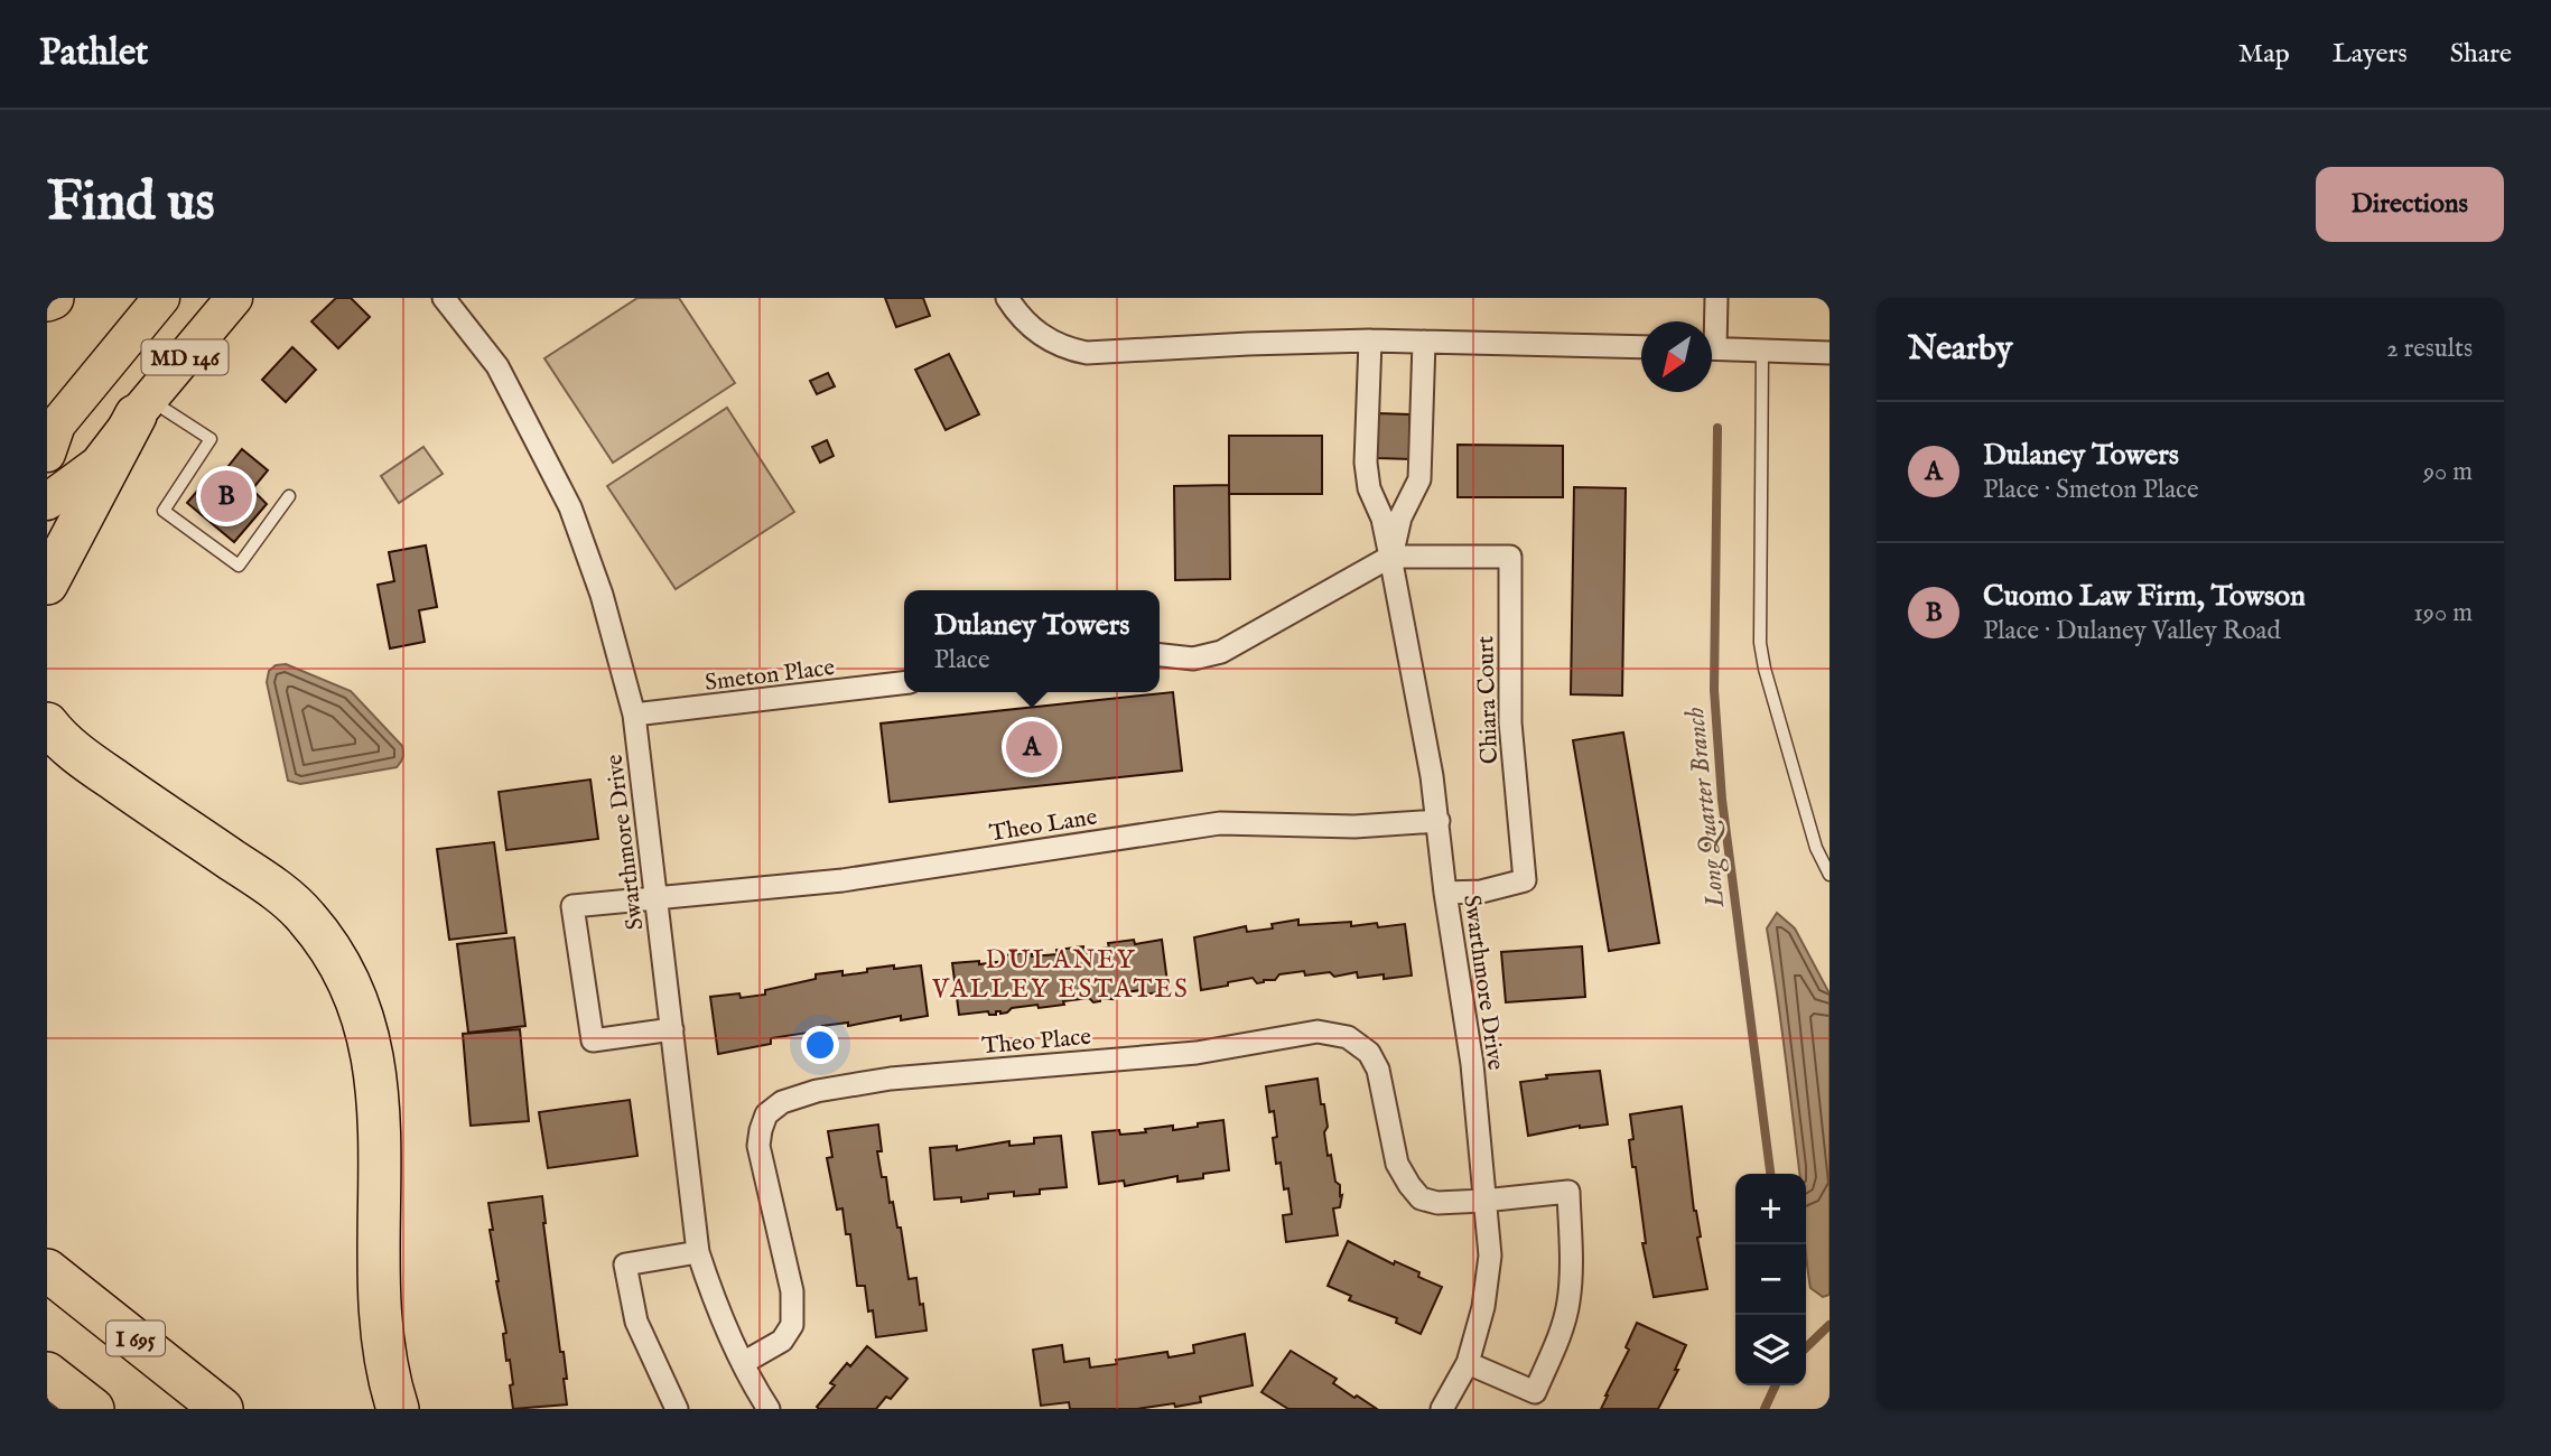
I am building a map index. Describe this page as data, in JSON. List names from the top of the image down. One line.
{"streets":{"highway":["I 695"],"main road":["MD 146"],"street":["Smeton Place","Chiara Court","Theo Lane","Swarthmore Drive","Theo Place"]},"crossings":[["Smeton Place","Swarthmore Drive"],["Chiara Court","Swarthmore Drive"],["Theo Lane","Swarthmore Drive"],["Swarthmore Drive","Theo Place"]],"districts":["DULANEY VALLEY ESTATES"],"water":["Long Quarter Branch"],"north":"bottom left","page":{"header":"Pathlet","nav":["Map","Layers","Share"],"buttons":"Directions","title":"Find us","heading":["Nearby","2 results"],"list":[{"mark":"A","name":"Dulaney Towers","note":"Place · Smeton Place","value":"90 m"},{"mark":"B","name":"Cuomo Law Firm, Towson","note":"Place · Dulaney Valley Road","value":"190 m"}],"pins":["B","A"],"popup":["Dulaney Towers","Place"],"map_buttons":["+","−"]}}
